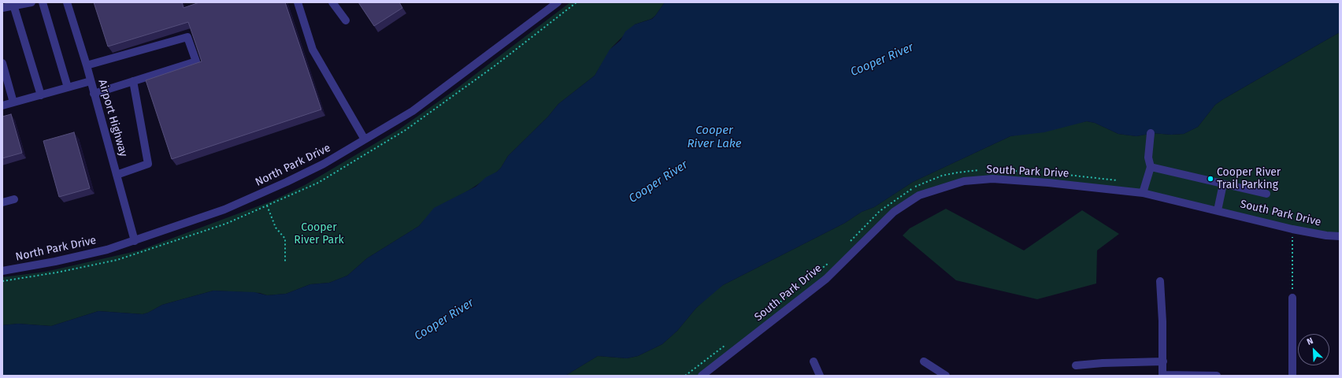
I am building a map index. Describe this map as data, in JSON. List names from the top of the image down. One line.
{"streets":{"street":["Airport Highway","North Park Drive","South Park Drive"]},"crossings":[["Airport Highway","North Park Drive"]],"water":["Cooper River","Cooper River Lake"],"parks":["Cooper River Park"],"places":["Cooper River Trail Parking"],"north":"top left"}
